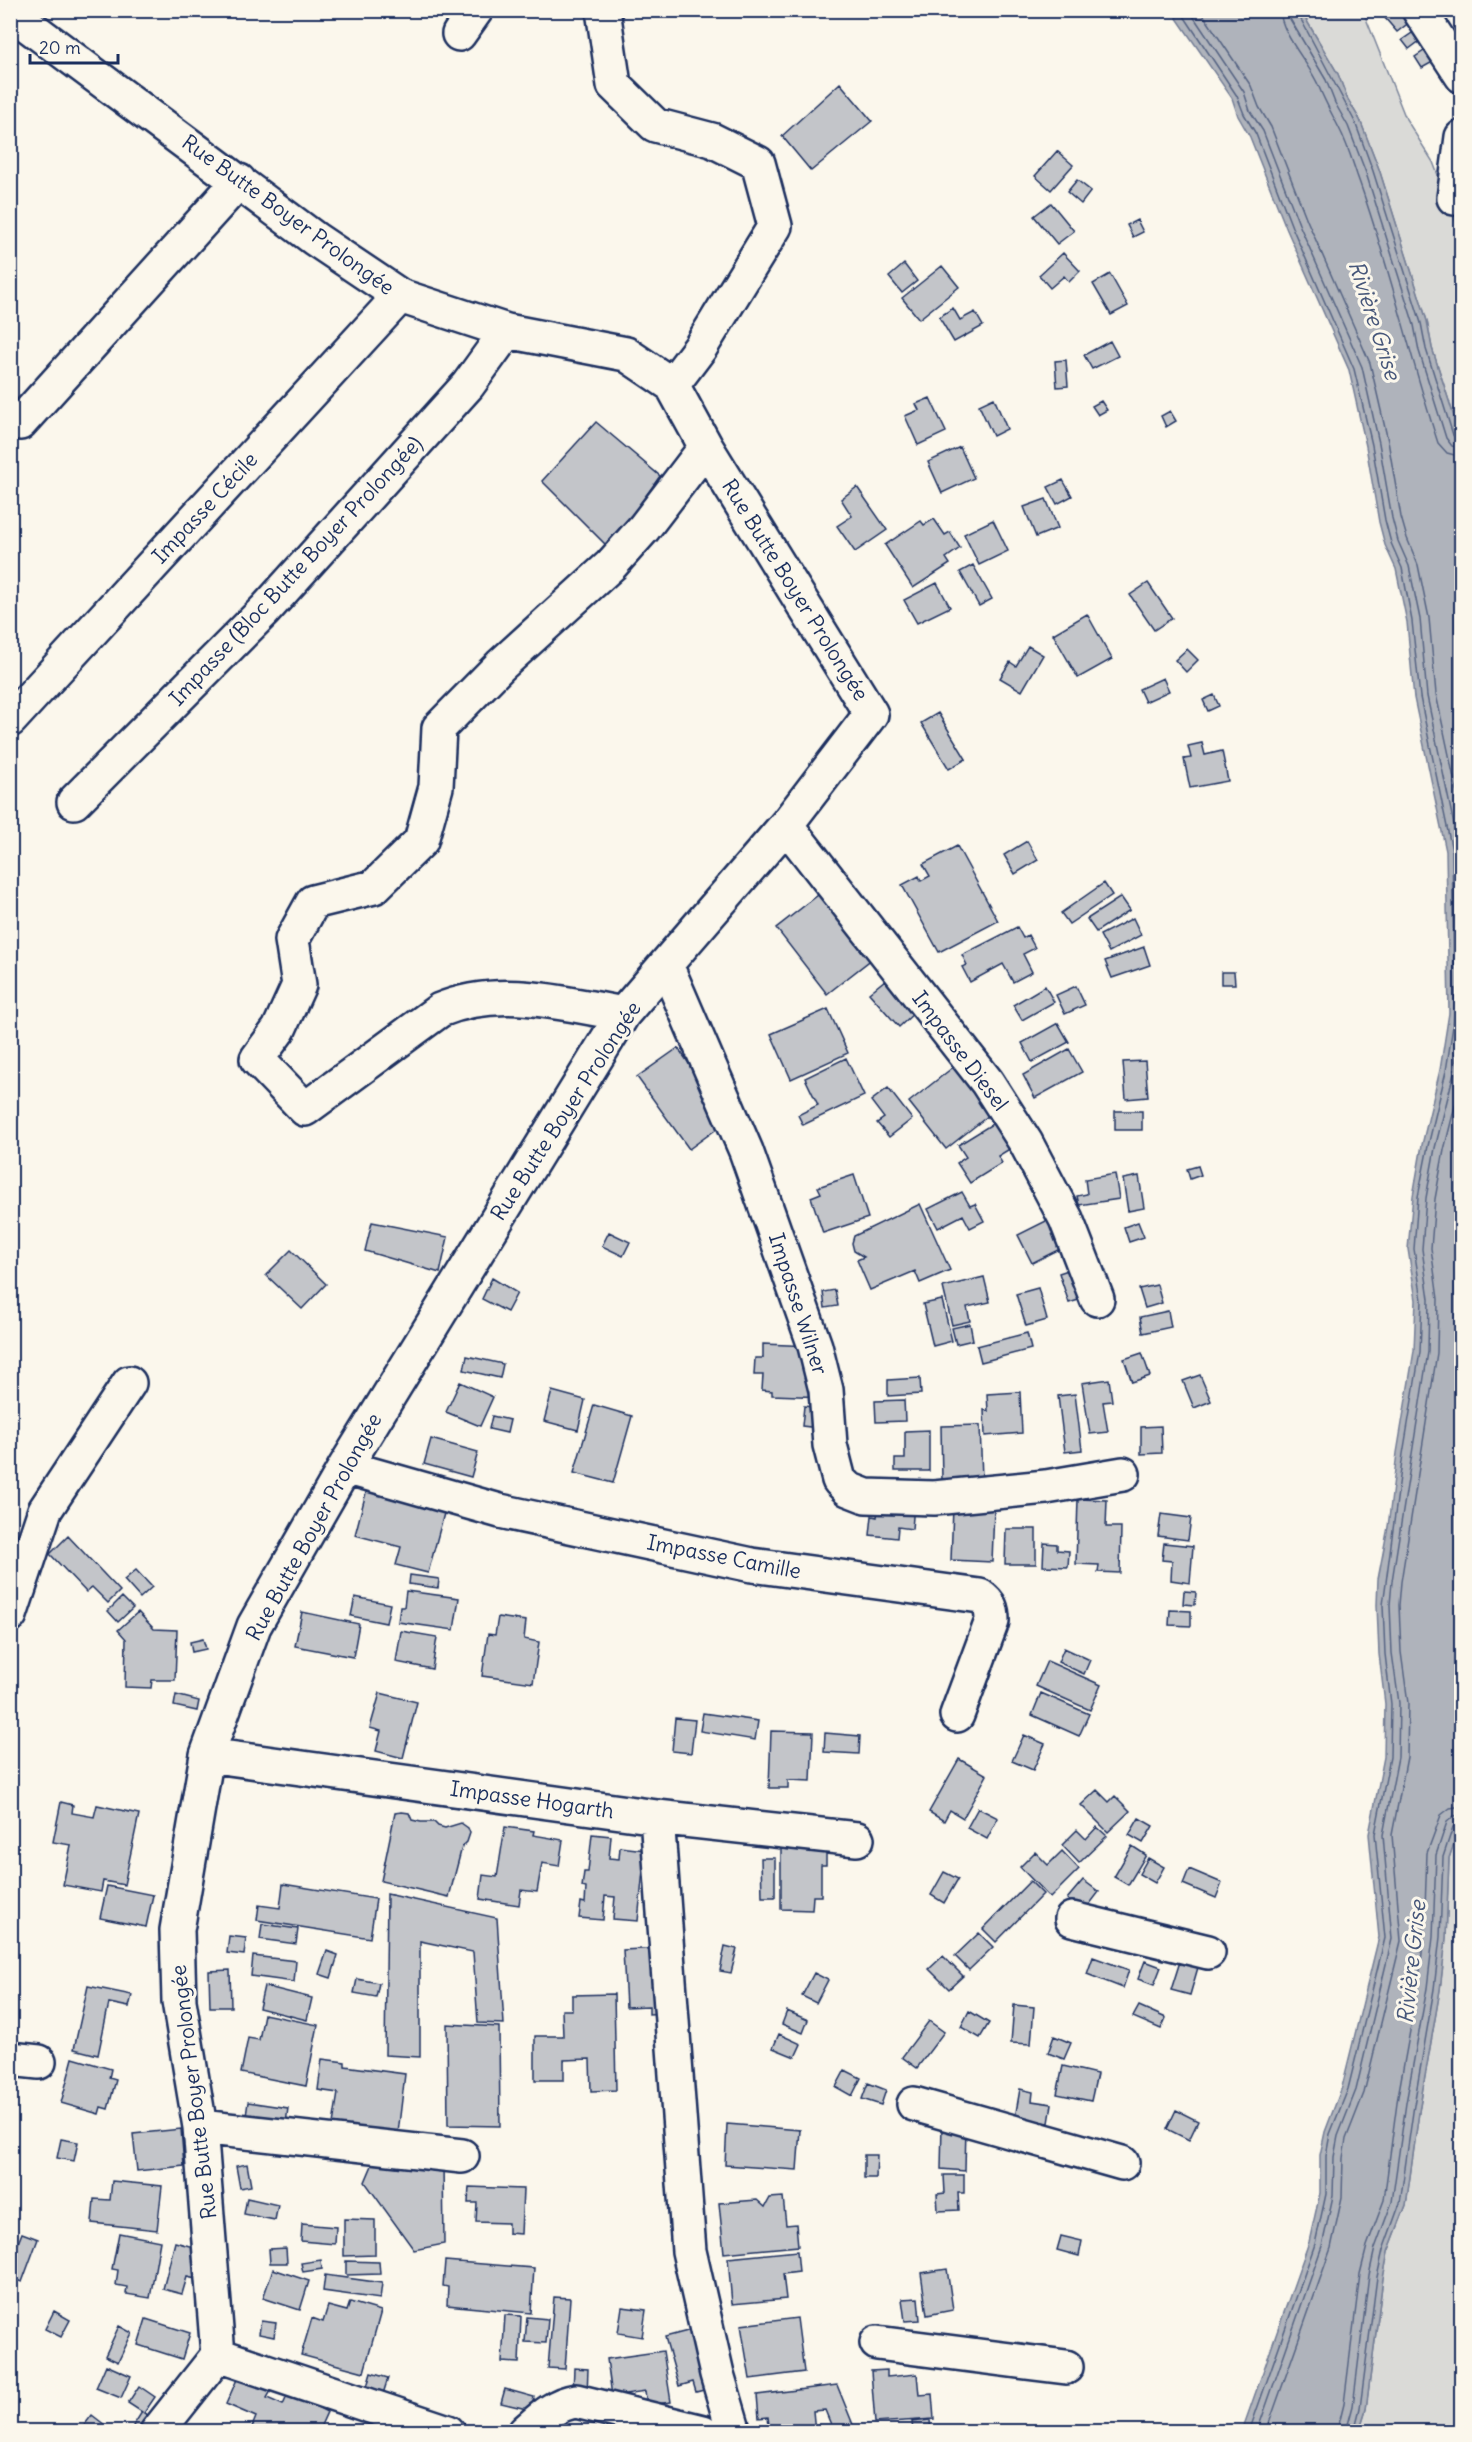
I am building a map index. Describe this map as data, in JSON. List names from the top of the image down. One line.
{"streets":{"street":["Rue Butte Boyer Prolongée","Impasse Cécile","Impasse (Bloc Butte Boyer Prolongée)","Impasse Diesel","Impasse Wilner","Impasse Camille","Impasse Hogarth"]},"crossings":[["Rue Butte Boyer Prolongée","Impasse Cécile"],["Rue Butte Boyer Prolongée","Impasse (Bloc Butte Boyer Prolongée)"],["Rue Butte Boyer Prolongée","Impasse Diesel"],["Rue Butte Boyer Prolongée","Impasse Wilner"],["Rue Butte Boyer Prolongée","Impasse Camille"],["Rue Butte Boyer Prolongée","Impasse Hogarth"]],"water":["Rivière Grise"],"scale_bar":"20 m"}
